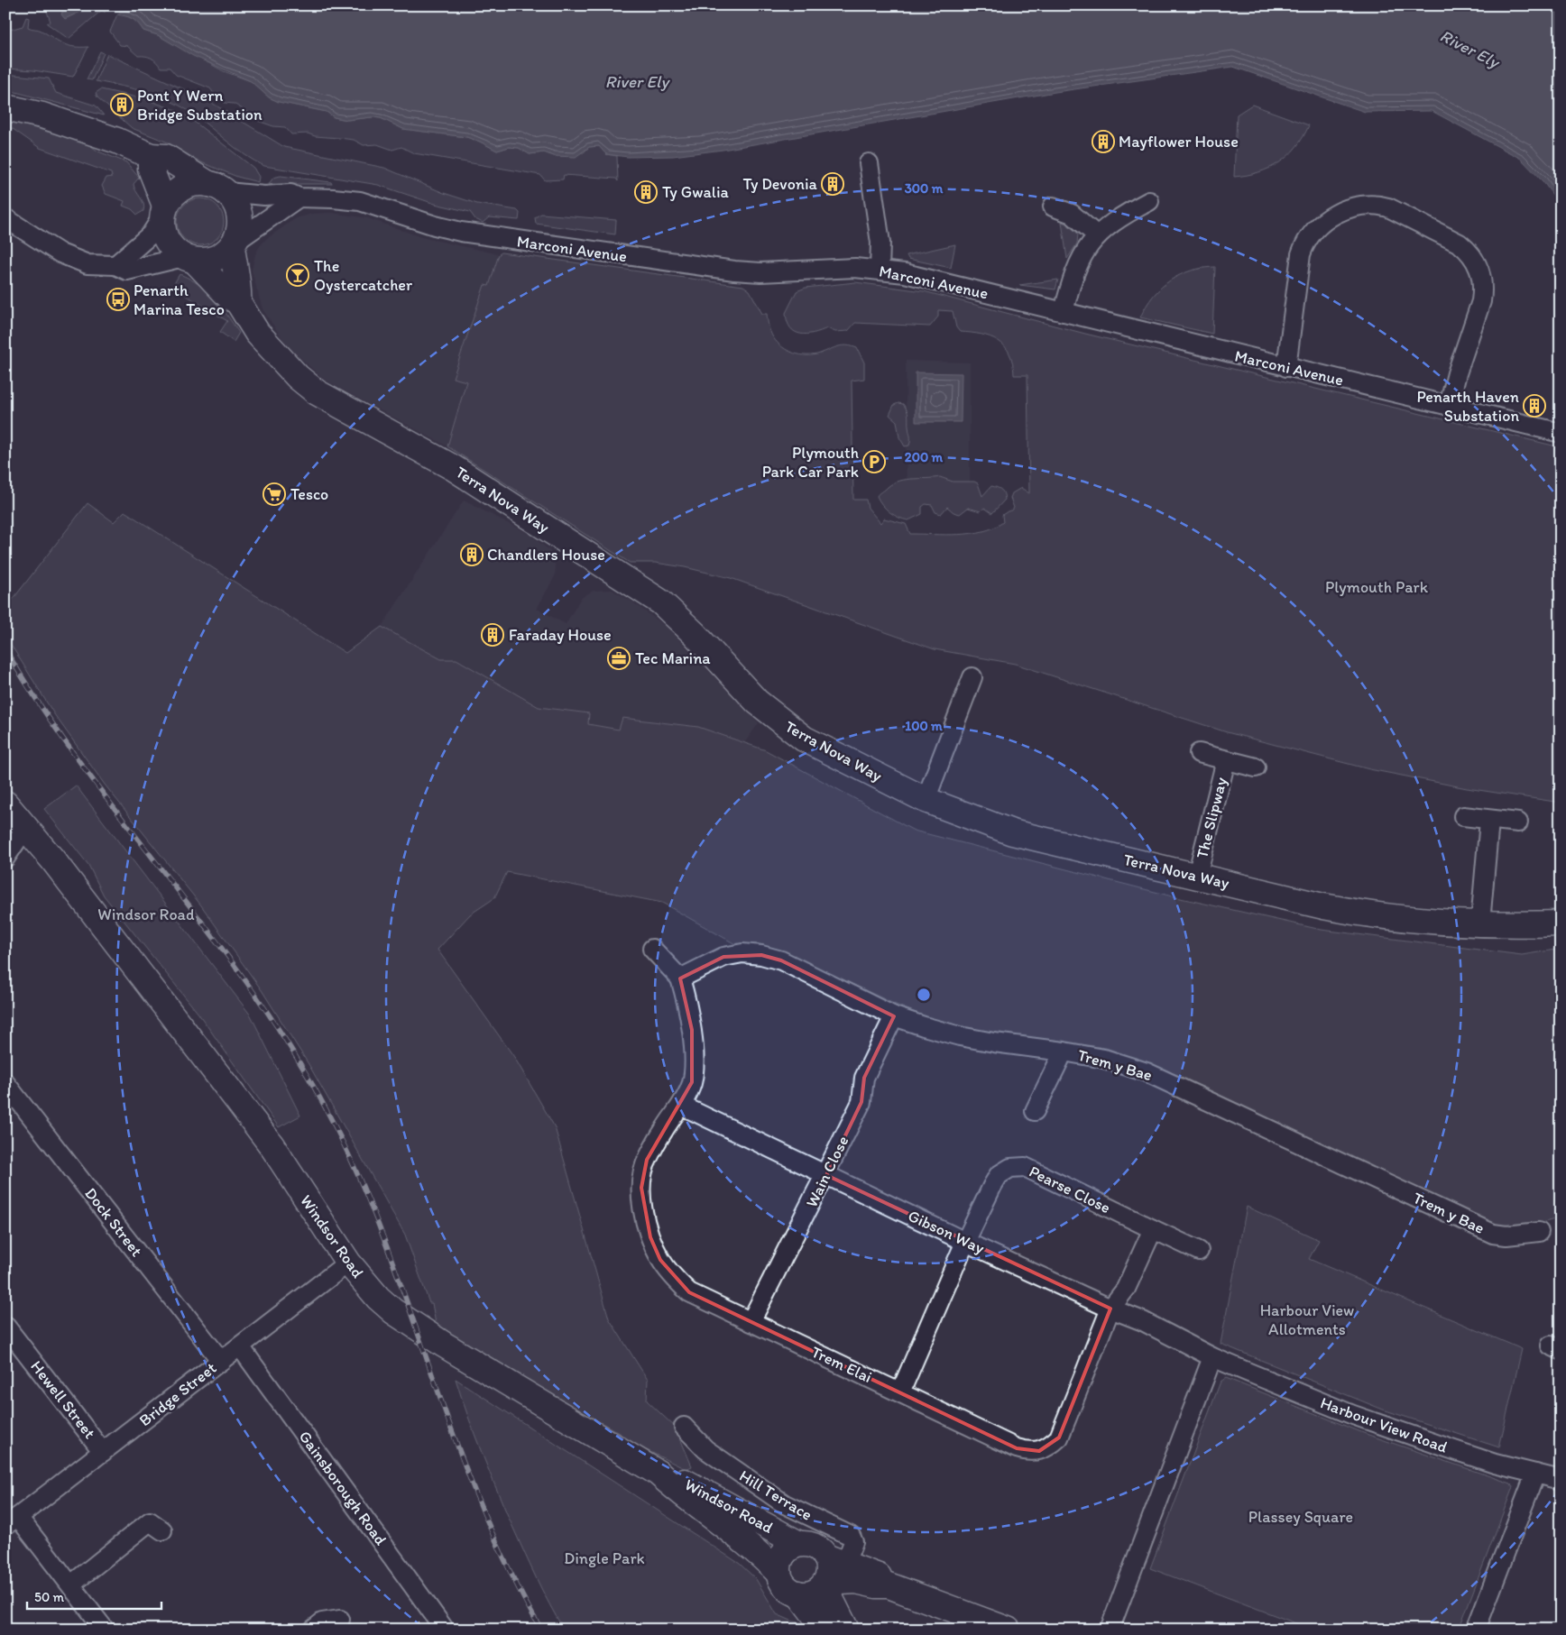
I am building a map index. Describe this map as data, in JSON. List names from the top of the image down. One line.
{"streets":{"street":["Marconi Avenue","Terra Nova Way","The Slipway","Trem y Bae","Wain Close","Pearse Close","Dock Street","Gibson Way","Windsor Road","Trem Elai","Bridge Street","Hewell Street","Harbour View Road","Gainsborough Road","Hill Terrace"]},"crossings":[["Marconi Avenue","Terra Nova Way"],["Terra Nova Way","The Slipway"],["Trem y Bae","Wain Close"],["Wain Close","Gibson Way"],["Wain Close","Trem Elai"],["Pearse Close","Gibson Way"],["Pearse Close","Trem Elai"],["Dock Street","Bridge Street"],["Gibson Way","Trem Elai"],["Gibson Way","Harbour View Road"],["Windsor Road","Bridge Street"],["Windsor Road","Hill Terrace"],["Bridge Street","Hewell Street"],["Bridge Street","Gainsborough Road"]],"water":["River Ely"],"parks":["Plymouth Park","Windsor Road","Harbour View Allotments","Plassey Square","Dingle Park"],"places":{"building":["Pont Y Wern Bridge Substation","Mayflower House","Ty Devonia","Ty Gwalia","Penarth Haven Substation","Chandlers House","Faraday House"],"bar":["The Oystercatcher"],"bus stop":["Penarth Marina Tesco"],"parking":["Plymouth Park Car Park"],"supermarket":["Tesco"],"office":["Tec Marina"]},"scale_bar":"50 m","rings":["300 m","200 m","100 m"]}
